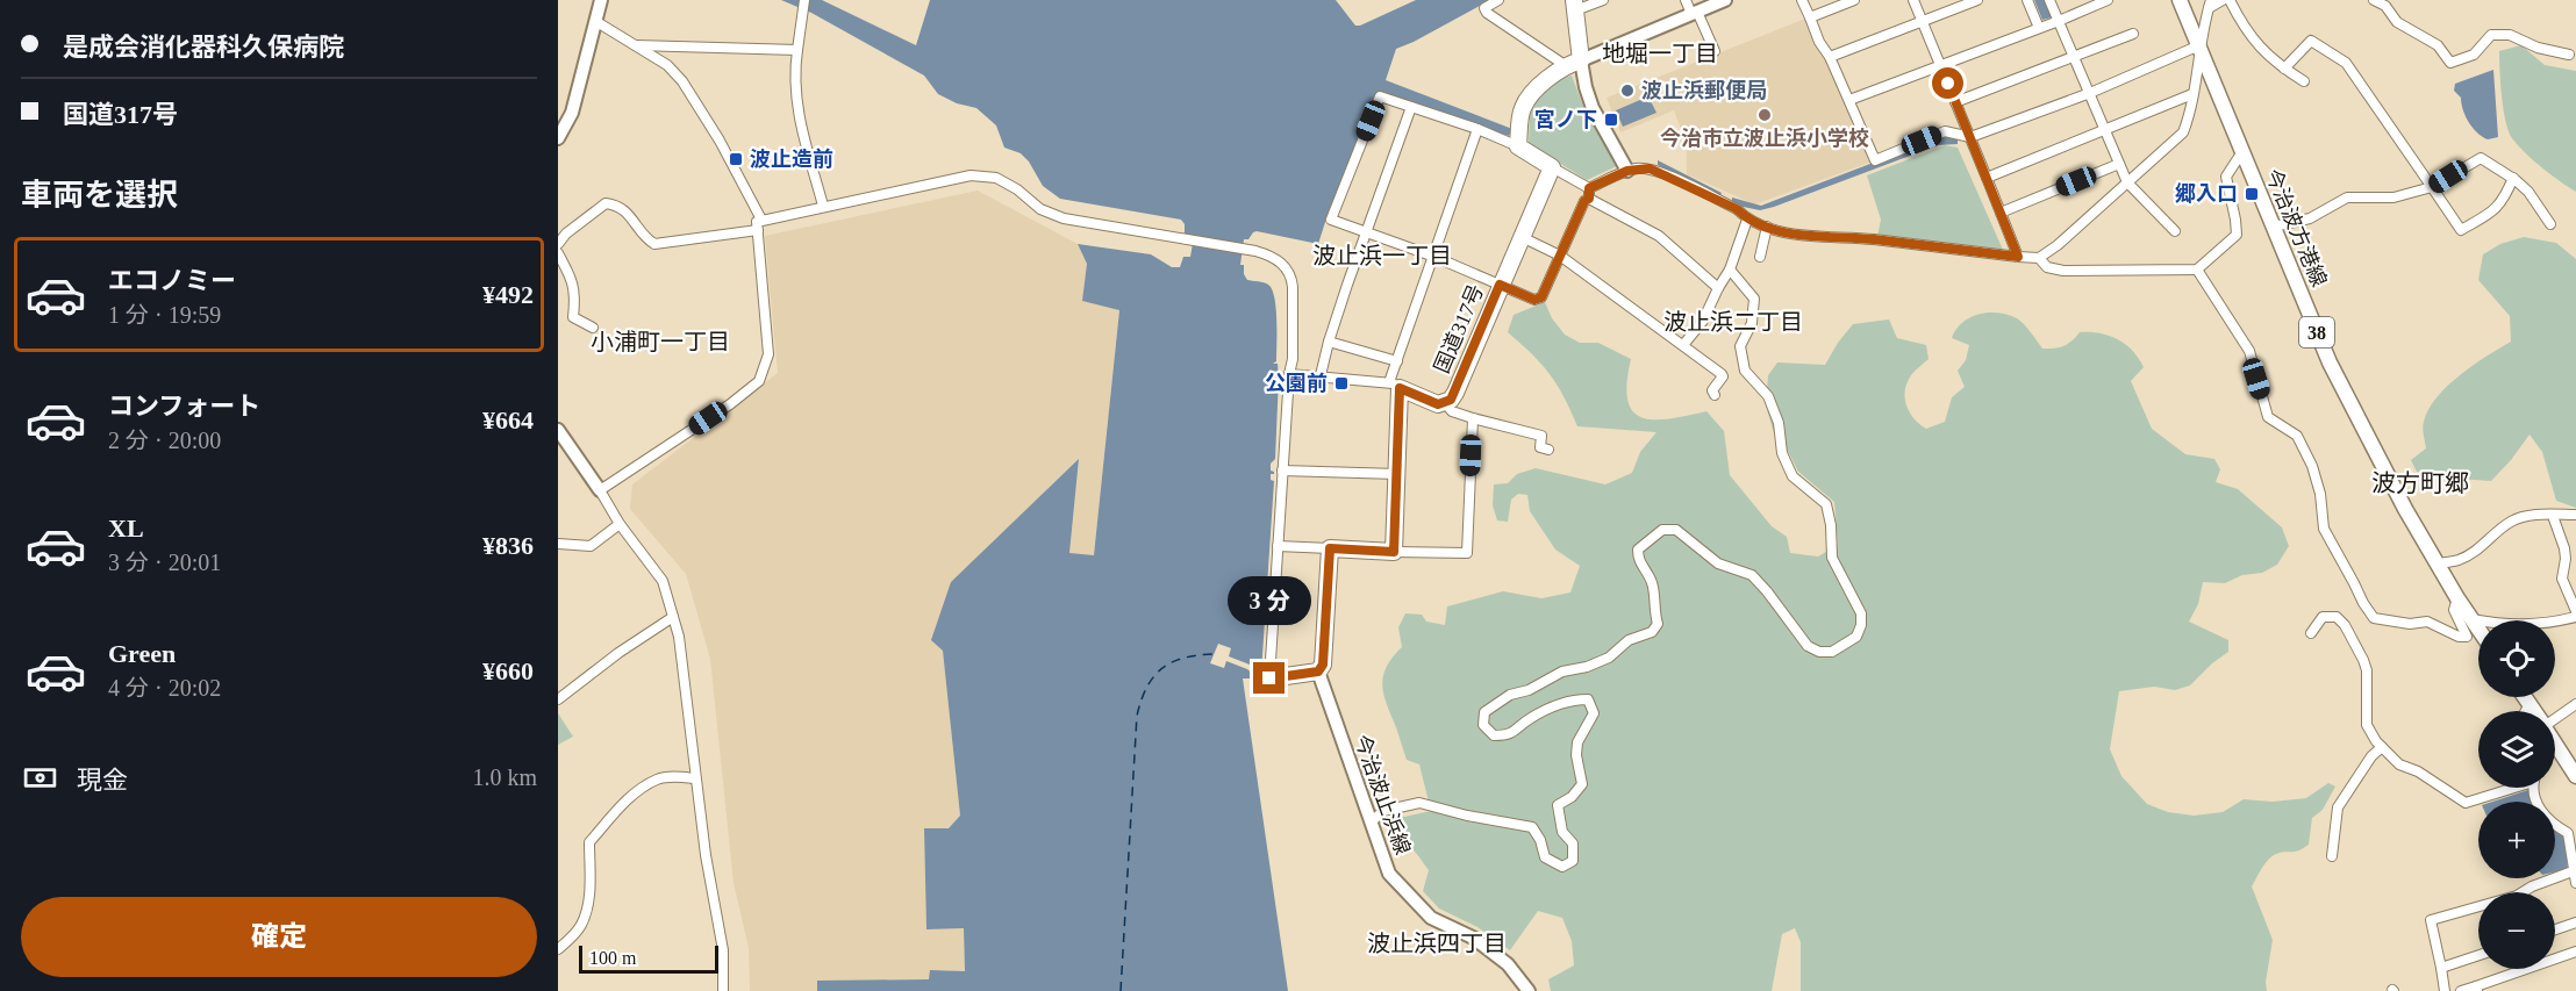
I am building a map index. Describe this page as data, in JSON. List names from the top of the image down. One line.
{"streets":{"highway":["国道317号"],"main road":["今治波方港線","38","今治波止浜線"]},"districts":["地堀一丁目","波止浜一丁目","波止浜二丁目","小浦町一丁目","波方町郷","波止浜四丁目"],"places":{"other":["波止浜郵便局","今治市立波止浜小学校"],"transit":["宮ノ下","波止造前","郷入口","公園前"]},"scale_bar":"100 m","page":{"banner":["是成会消化器科久保病院","国道317号"],"heading":"車両を選択","list":[{"name":"エコノミー","note":"1 分 · 19:59","value":"¥492"},{"name":"コンフォート","note":"2 分 · 20:00","value":"¥664"},{"name":"XL","note":"3 分 · 20:01","value":"¥836"},{"name":"Green","note":"4 分 · 20:02","value":"¥660"}],"bubble":"3 分","map_buttons":["+","−"],"pay":["現金","1.0 km"],"buttons":"確定","scale":"100 m"}}
